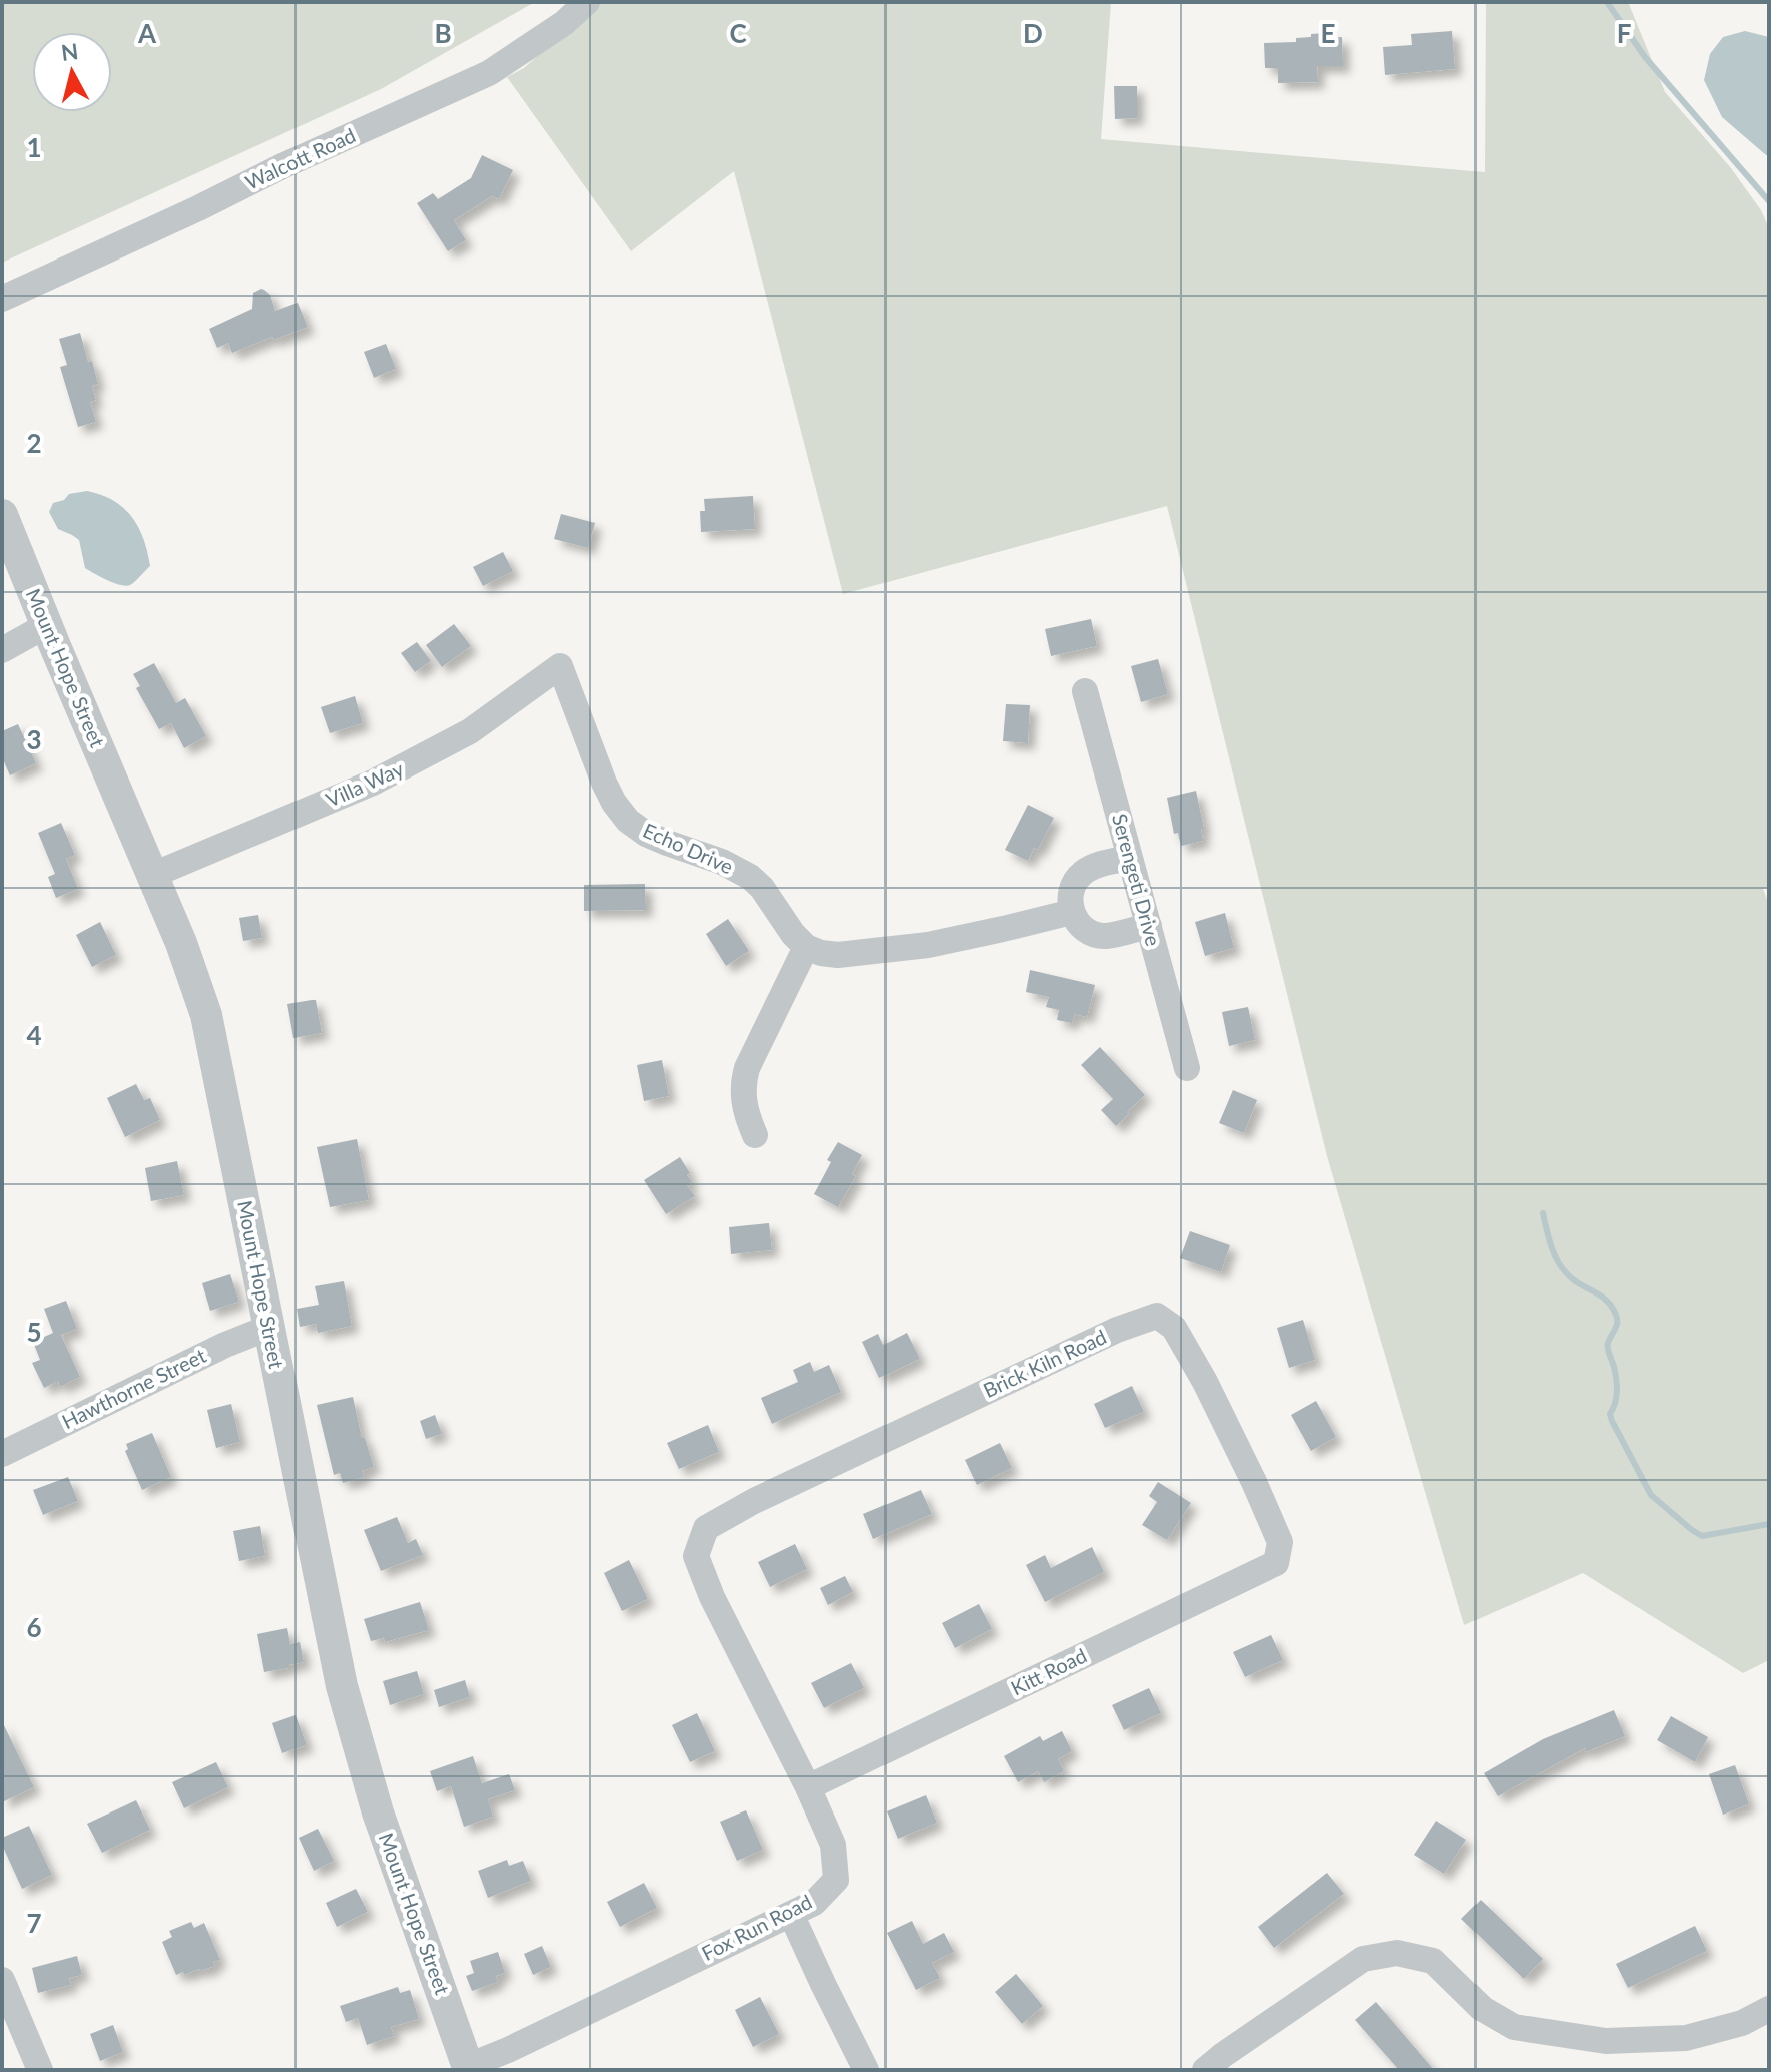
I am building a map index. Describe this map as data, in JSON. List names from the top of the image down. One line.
{"streets":{"street":["Walcott Road","Mount Hope Street","Villa Way","Echo Drive","Serengeti Drive","Brick Kiln Road","Hawthorne Street","Kitt Road","Fox Run Road"]},"crossings":[["Mount Hope Street","Villa Way"],["Mount Hope Street","Hawthorne Street"],["Mount Hope Street","Fox Run Road"],["Villa Way","Echo Drive"],["Brick Kiln Road","Kitt Road"],["Brick Kiln Road","Fox Run Road"],["Kitt Road","Fox Run Road"]],"north":"top","grid":{"columns":["A","B","C","D","E","F"],"rows":["1","2","3","4","5","6","7"]}}
